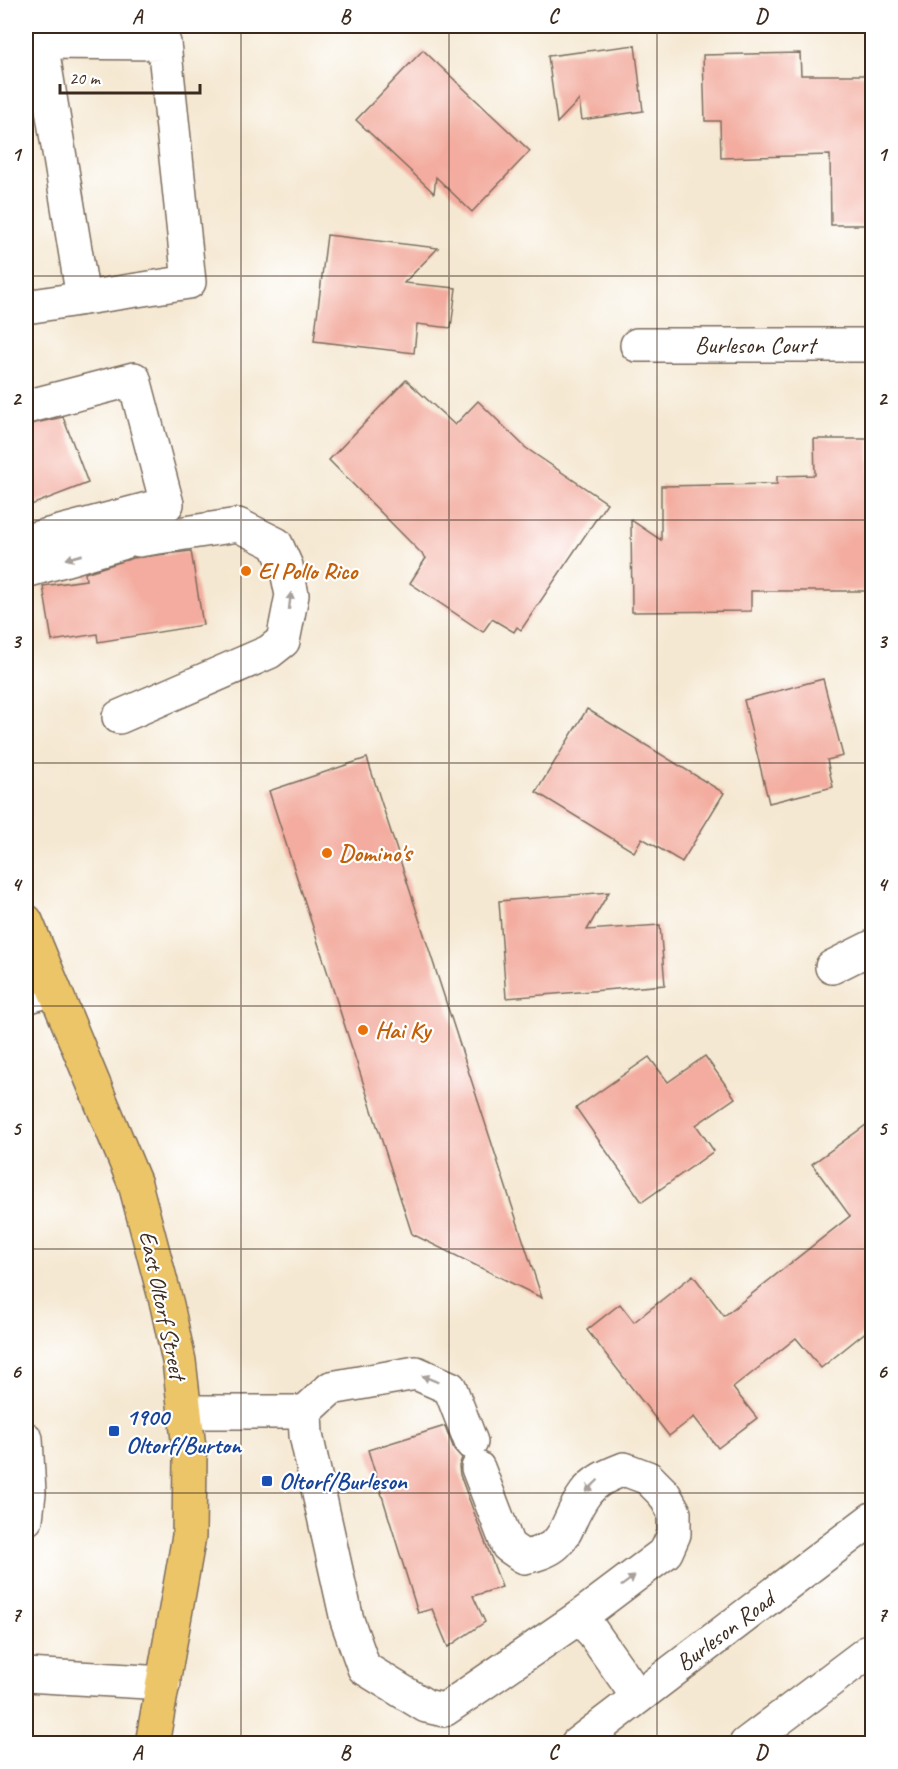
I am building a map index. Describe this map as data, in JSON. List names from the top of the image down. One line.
{"streets":{"main road":["East Oltorf Street"],"street":["Burleson Court","Burleson Road"]},"places":{"other":["El Pollo Rico","Domino's","Hai Ky"],"transit":["1900 Oltorf/Burton","Oltorf/Burleson"]},"scale_bar":"20 m","grid":{"columns":["A","B","C","D"],"rows":["1","2","3","4","5","6","7"]}}
